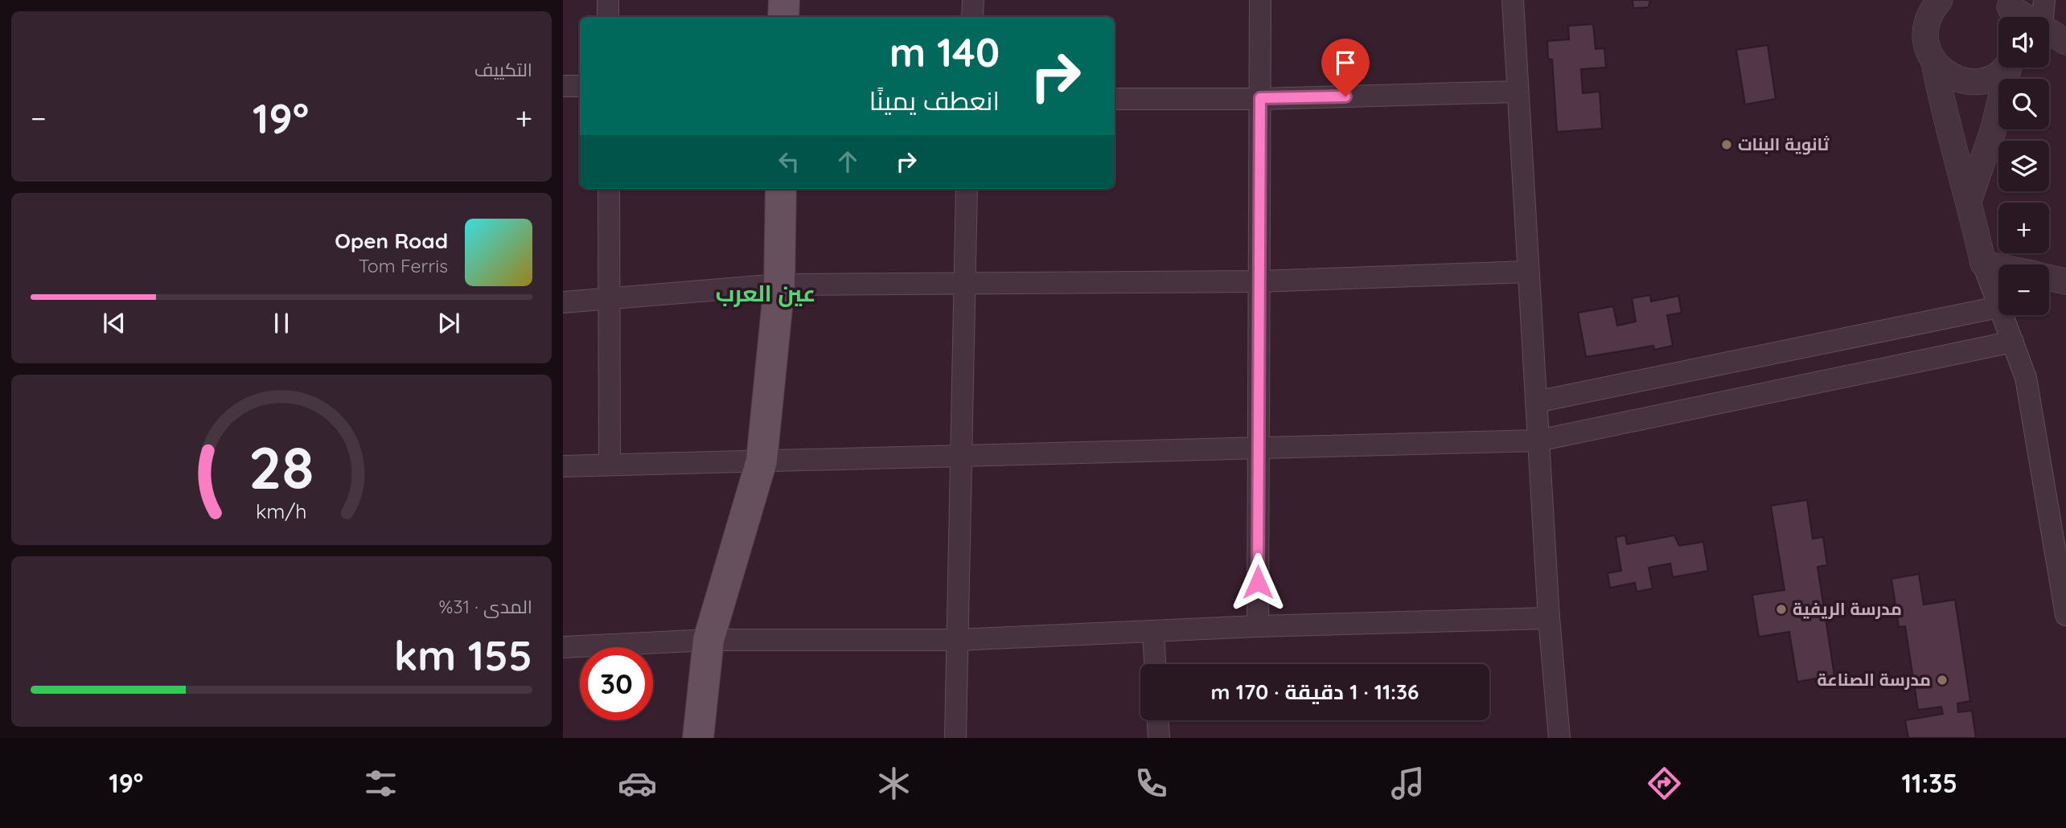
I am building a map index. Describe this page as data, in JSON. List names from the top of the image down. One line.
{"districts":["عين العرب"],"places":["ثانوية البنات","مدرسة الريفية","مدرسة الصناعة"],"page":{"tile":["التكييف",["المدى · 31%","155 km"]],"map_buttons":["+","−"],"turn":["140 m","انعطف يمينًا"],"heat":["−","19°","+"],"song":["Open Road","Tom Ferris"],"limit":"30","trip":"11:36 · 1 دقيقة · 170 m","tabs":["11:35","19°"],"gauge":["28","km/h"]}}
